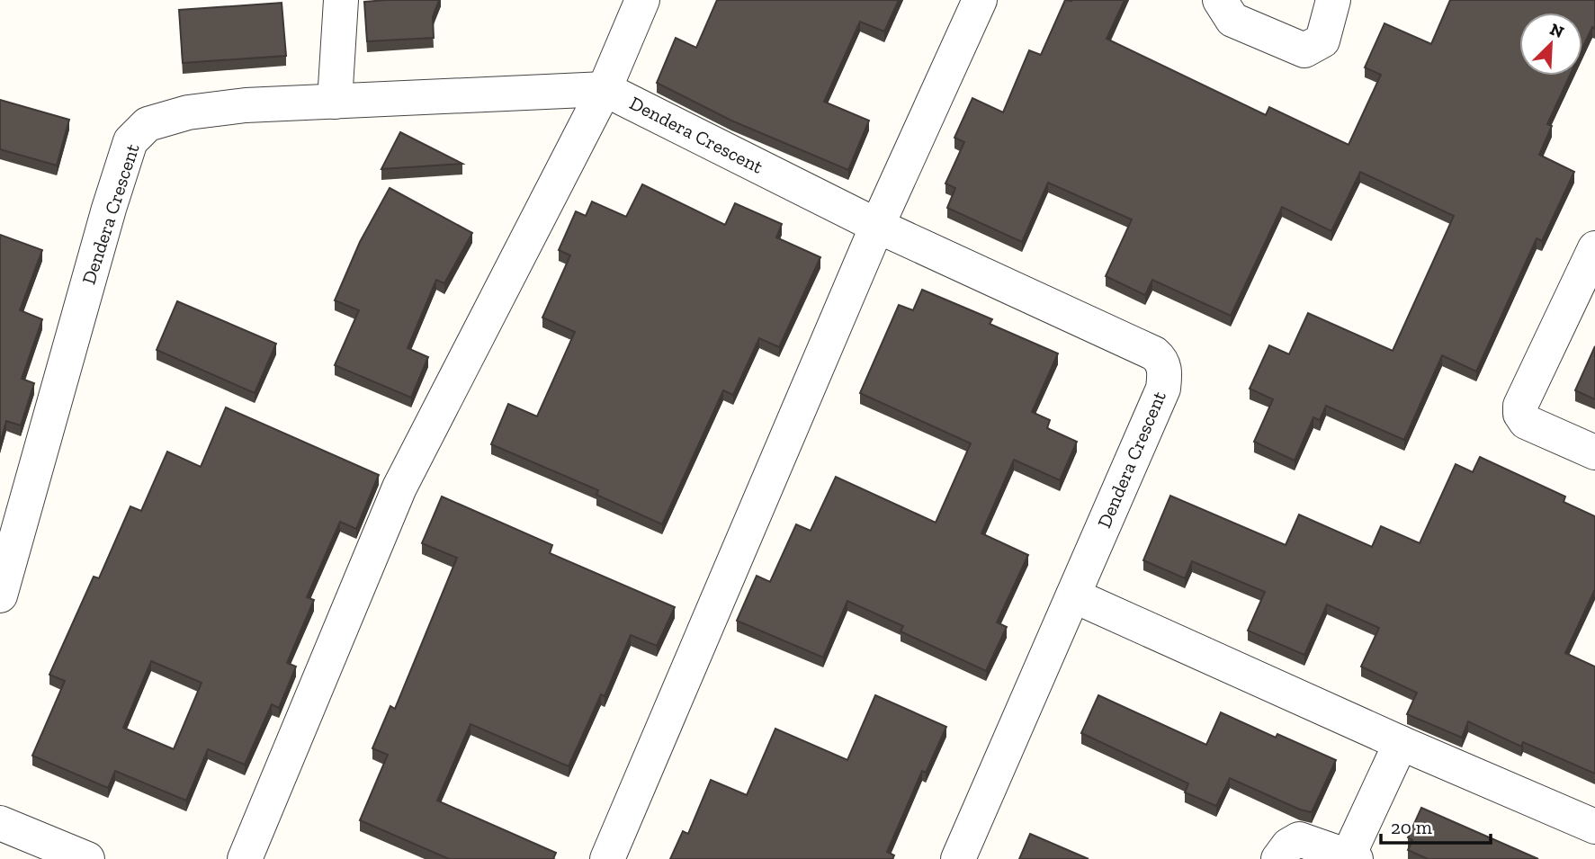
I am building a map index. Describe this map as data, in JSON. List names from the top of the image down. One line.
{"streets":{"street":["Dendera Crescent"]},"scale_bar":"20 m","north":"top right"}
